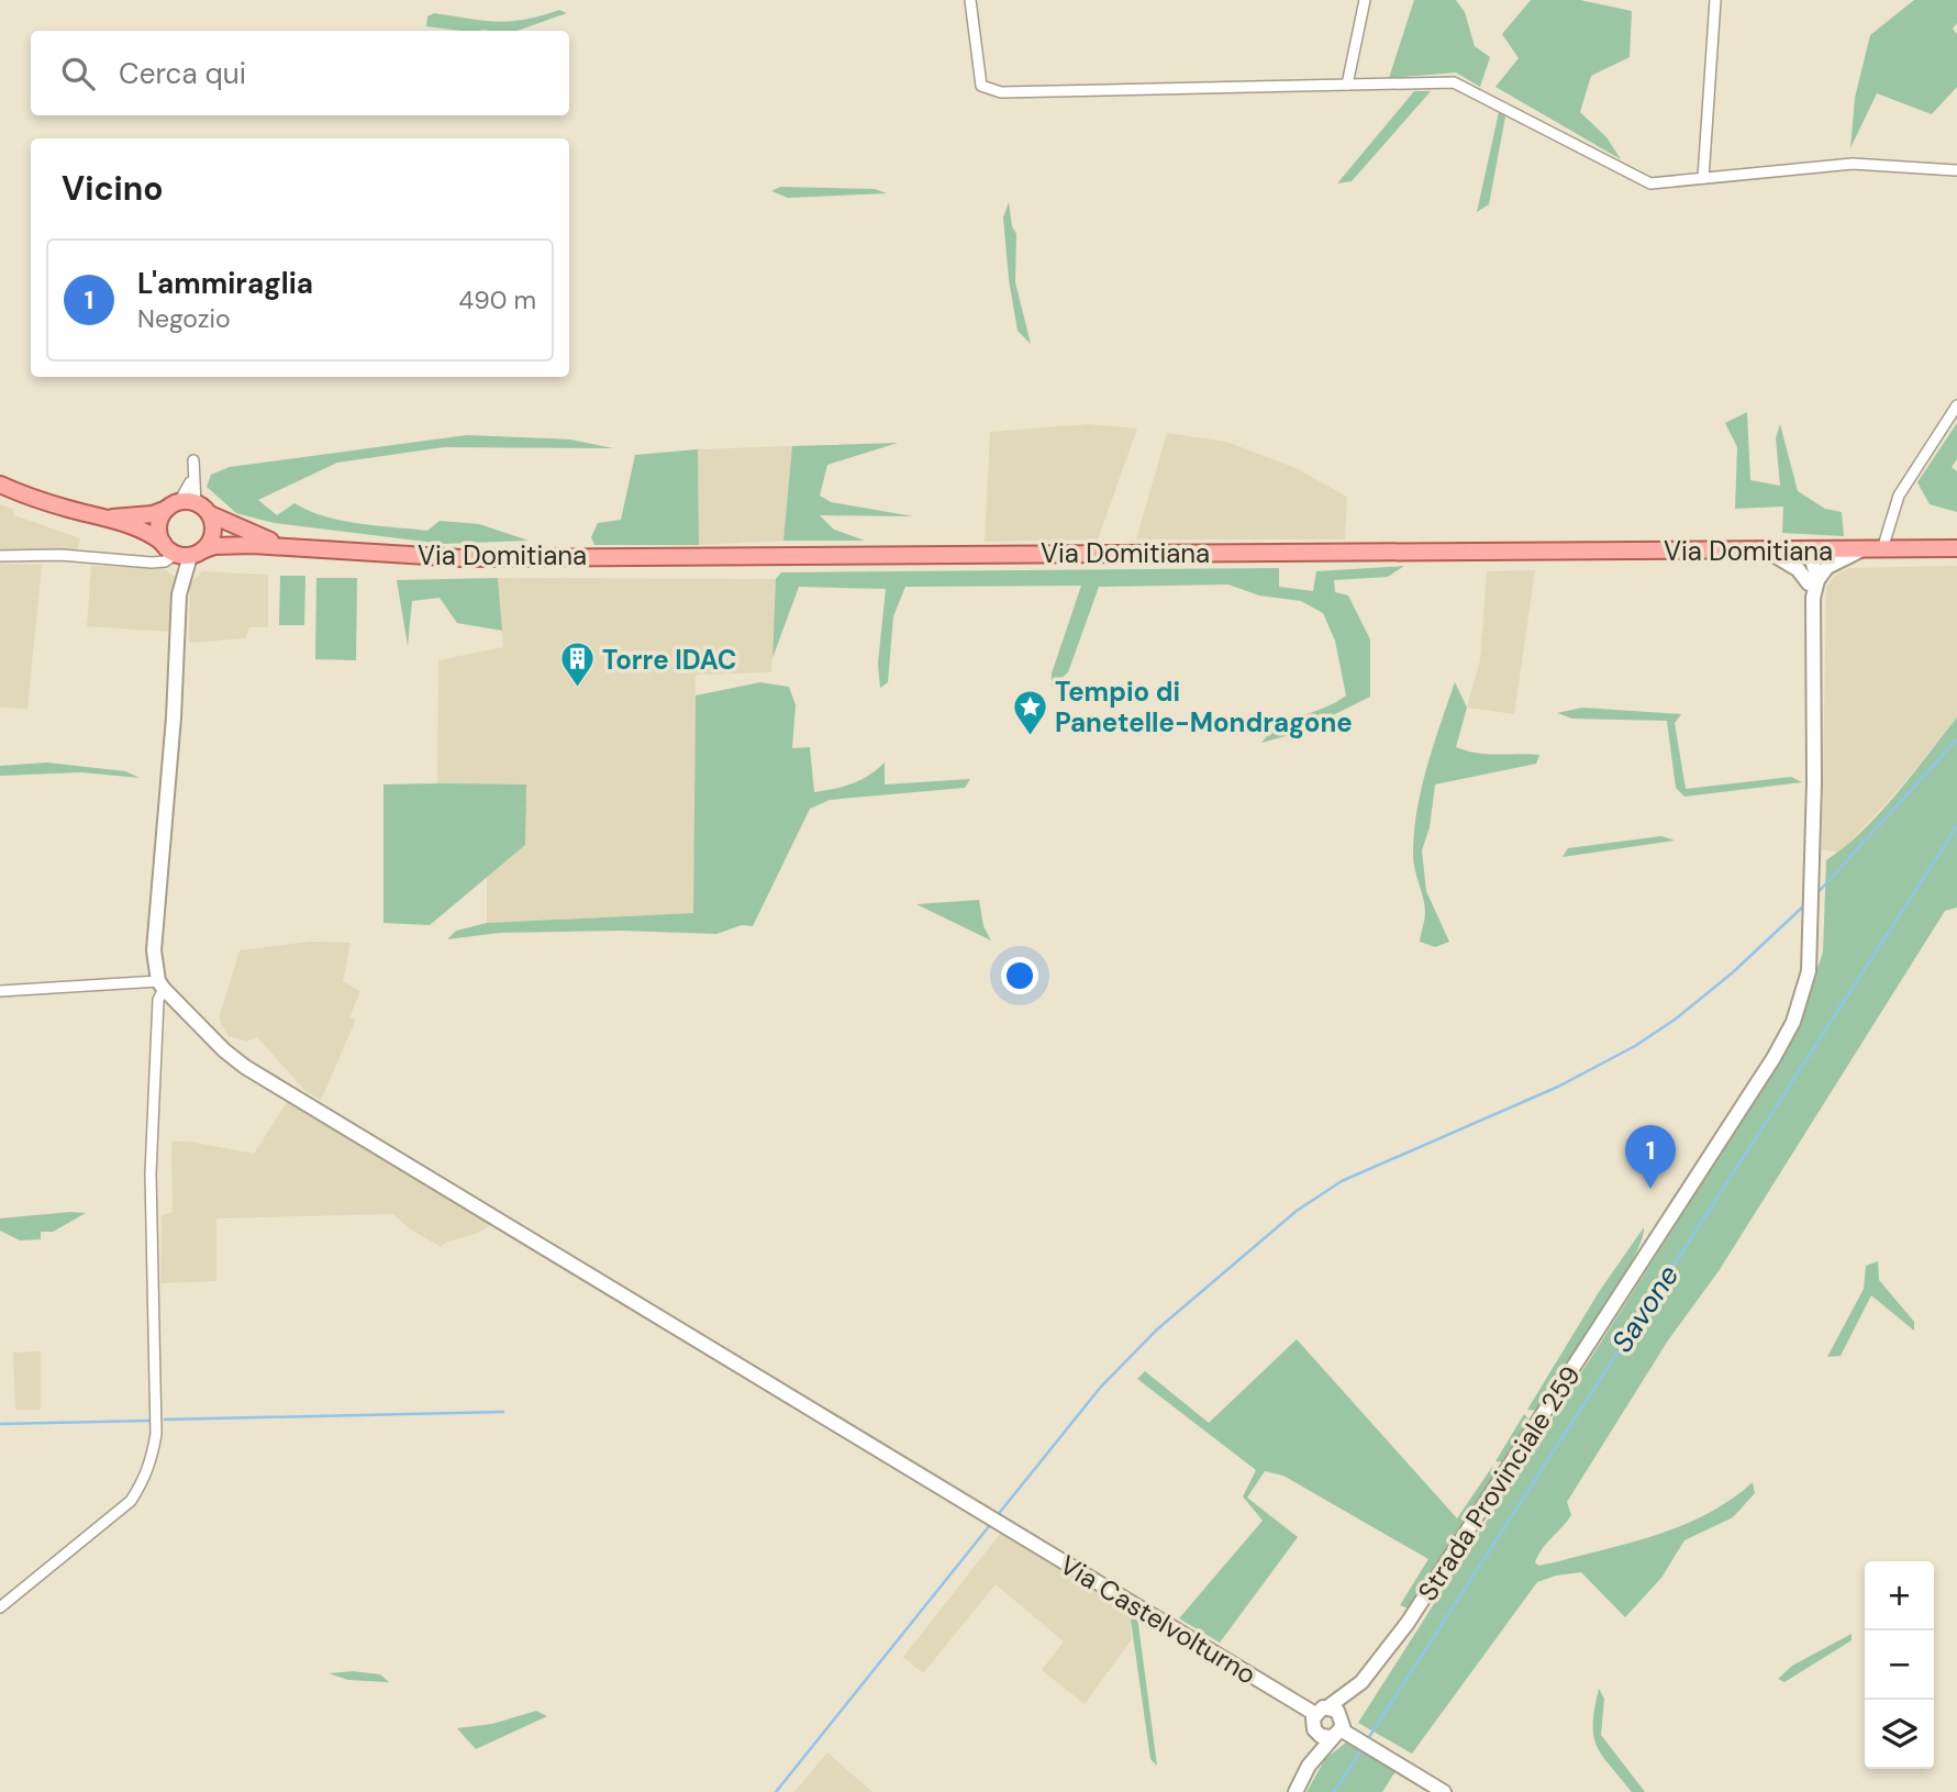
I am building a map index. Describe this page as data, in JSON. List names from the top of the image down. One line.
{"streets":{"main road":["Via Domitiana"],"street":["Strada Provinciale 259","Via Castelvolturno"]},"crossings":[["Strada Provinciale 259","Via Castelvolturno"]],"water":["Savone"],"places":{"building":["Torre IDAC"],"place":["Tempio di Panetelle-Mondragone"]},"page":{"search":"Cerca qui","heading":"Vicino","list":[{"mark":"1","name":"L'ammiraglia","note":"Negozio","value":"490 m"}],"pins":"1","map_buttons":["+","−"]}}
